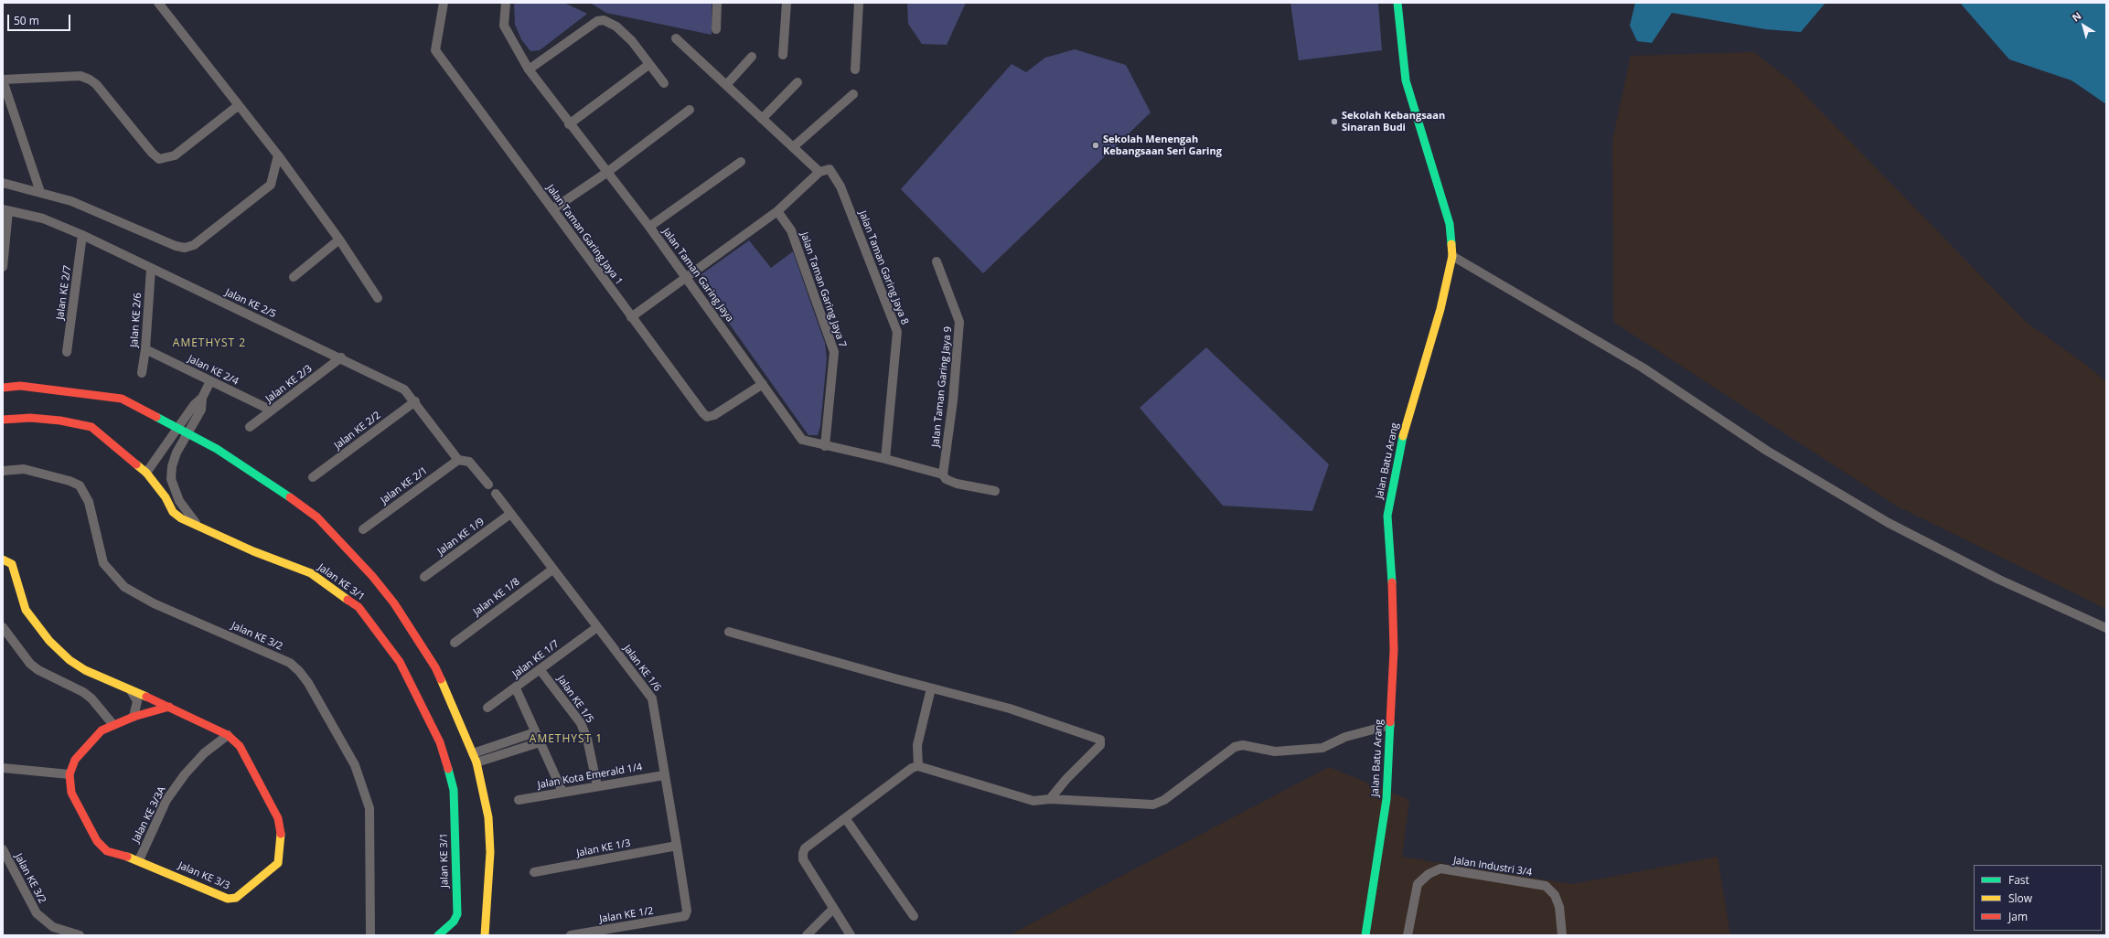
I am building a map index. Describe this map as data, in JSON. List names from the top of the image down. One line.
{"streets":{"street":["Jalan Taman Garing Jaya 1","Jalan Taman Garing Jaya 8","Jalan Taman Garing Jaya","Jalan Taman Garing Jaya 7","Jalan KE 2/7","Jalan KE 2/5","Jalan KE 2/6","Jalan KE 2/4","Jalan KE 2/3","Jalan Taman Garing Jaya 9","Jalan KE 2/2","Jalan Batu Arang","Jalan KE 2/1","Jalan KE 1/9","Jalan KE 3/1","Jalan KE 1/8","Jalan KE 3/2","Jalan KE 1/7","Jalan KE 1/6","Jalan KE 1/5","Jalan Kota Emerald 1/4","Jalan KE 3/3A","Jalan KE 1/3","Jalan Industri 3/4","Jalan KE 3/3","Jalan KE 1/2"]},"crossings":[["Jalan Taman Garing Jaya 1","Jalan Taman Garing Jaya"],["Jalan Taman Garing Jaya 8","Jalan Taman Garing Jaya"],["Jalan Taman Garing Jaya","Jalan Taman Garing Jaya 7"],["Jalan Taman Garing Jaya","Jalan Taman Garing Jaya 9"],["Jalan KE 2/7","Jalan KE 2/5"],["Jalan KE 2/5","Jalan KE 2/6"],["Jalan KE 2/5","Jalan KE 2/3"],["Jalan KE 2/5","Jalan KE 2/2"],["Jalan KE 2/5","Jalan KE 2/1"],["Jalan KE 2/6","Jalan KE 2/4"],["Jalan KE 2/4","Jalan KE 2/3"],["Jalan KE 1/9","Jalan KE 1/6"],["Jalan KE 1/8","Jalan KE 1/6"],["Jalan KE 1/7","Jalan KE 1/6"],["Jalan KE 1/7","Jalan KE 1/5"],["Jalan KE 1/6","Jalan Kota Emerald 1/4"],["Jalan KE 1/6","Jalan KE 1/3"],["Jalan KE 1/6","Jalan KE 1/2"],["Jalan KE 1/5","Jalan Kota Emerald 1/4"],["Jalan KE 3/3A","Jalan KE 3/3"]],"districts":["AMETHYST 2","AMETHYST 1"],"places":["Sekolah Kebangsaan Sinaran Budi","Sekolah Menengah Kebangsaan Seri Garing"],"legend":["Fast","Slow","Jam"],"scale_bar":"50 m","north":"top left"}
